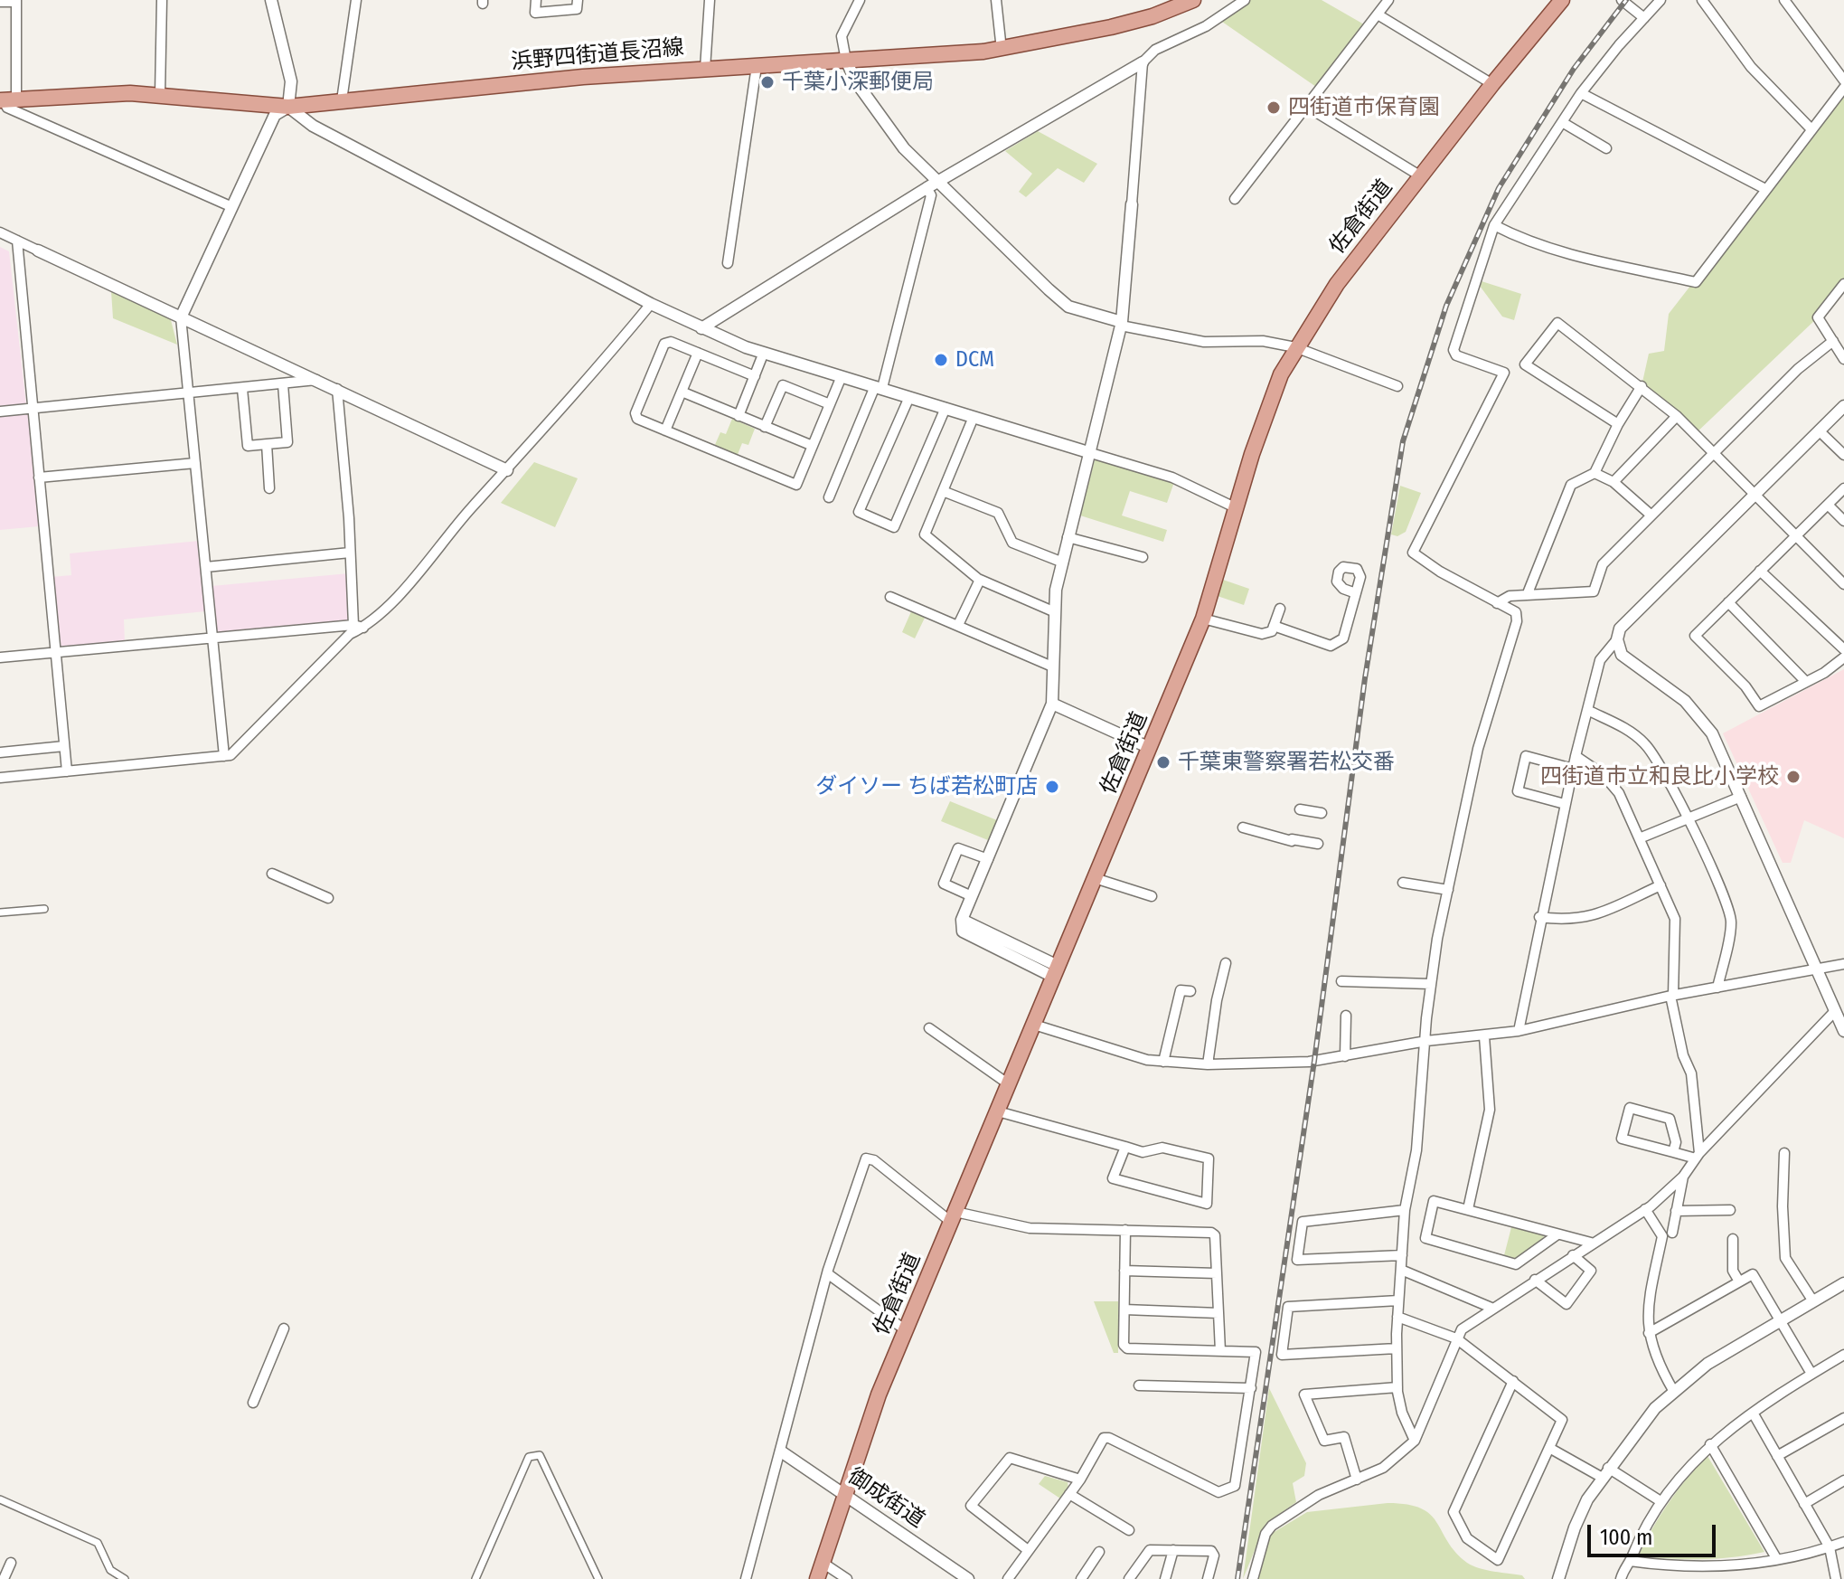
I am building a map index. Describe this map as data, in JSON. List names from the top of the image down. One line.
{"streets":{"main road":["浜野四街道長沼線","佐倉街道"],"street":["御成街道"]},"crossings":[["佐倉街道","御成街道"]],"places":["千葉小深郵便局","四街道市保育園","DCM","千葉東警察署若松交番","四街道市立和良比小学校","ダイソー ちば若松町店"],"scale_bar":"100 m"}
